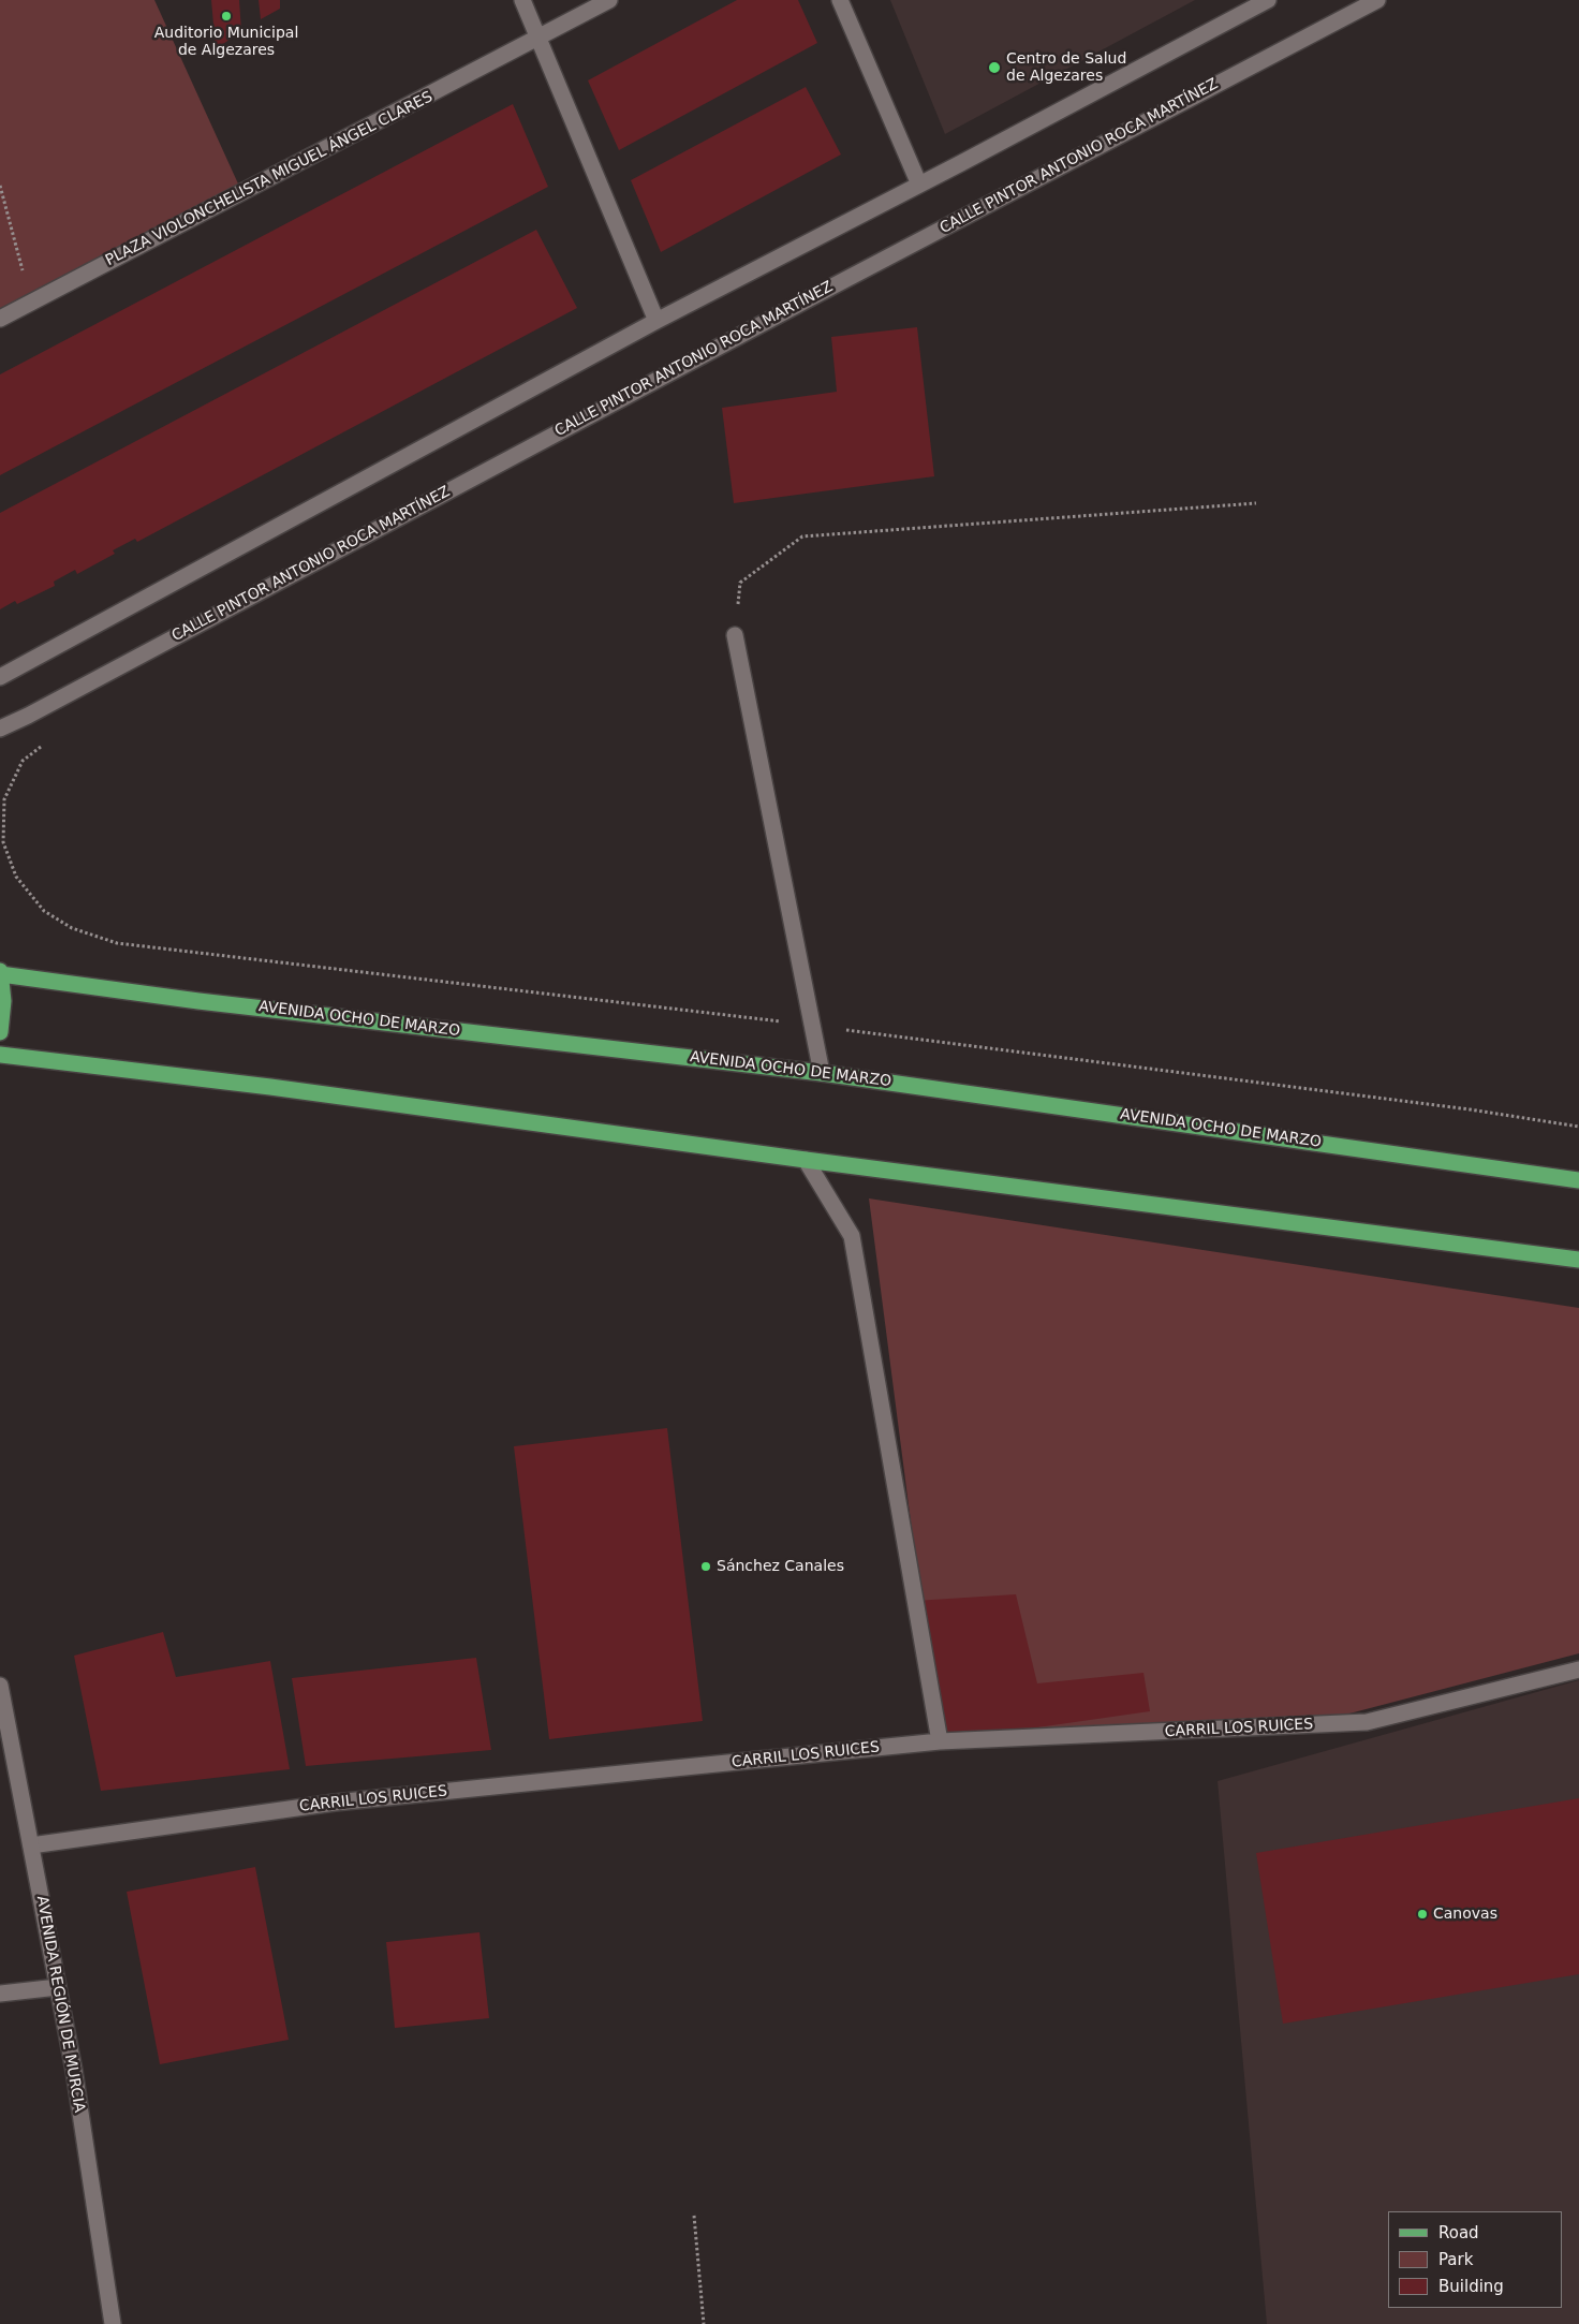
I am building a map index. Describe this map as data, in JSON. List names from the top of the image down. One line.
{"streets":{"main road":["AVENIDA OCHO DE MARZO"],"street":["CALLE PINTOR ANTONIO ROCA MARTÍNEZ","PLAZA VIOLONCHELISTA MIGUEL ÁNGEL CLARES","CARRIL LOS RUICES","AVENIDA REGIÓN DE MURCIA"]},"crossings":[["CARRIL LOS RUICES","AVENIDA REGIÓN DE MURCIA"]],"places":["Auditorio Municipal de Algezares","Centro de Salud de Algezares","Sánchez Canales","Canovas"],"legend":["Road","Park","Building"]}
